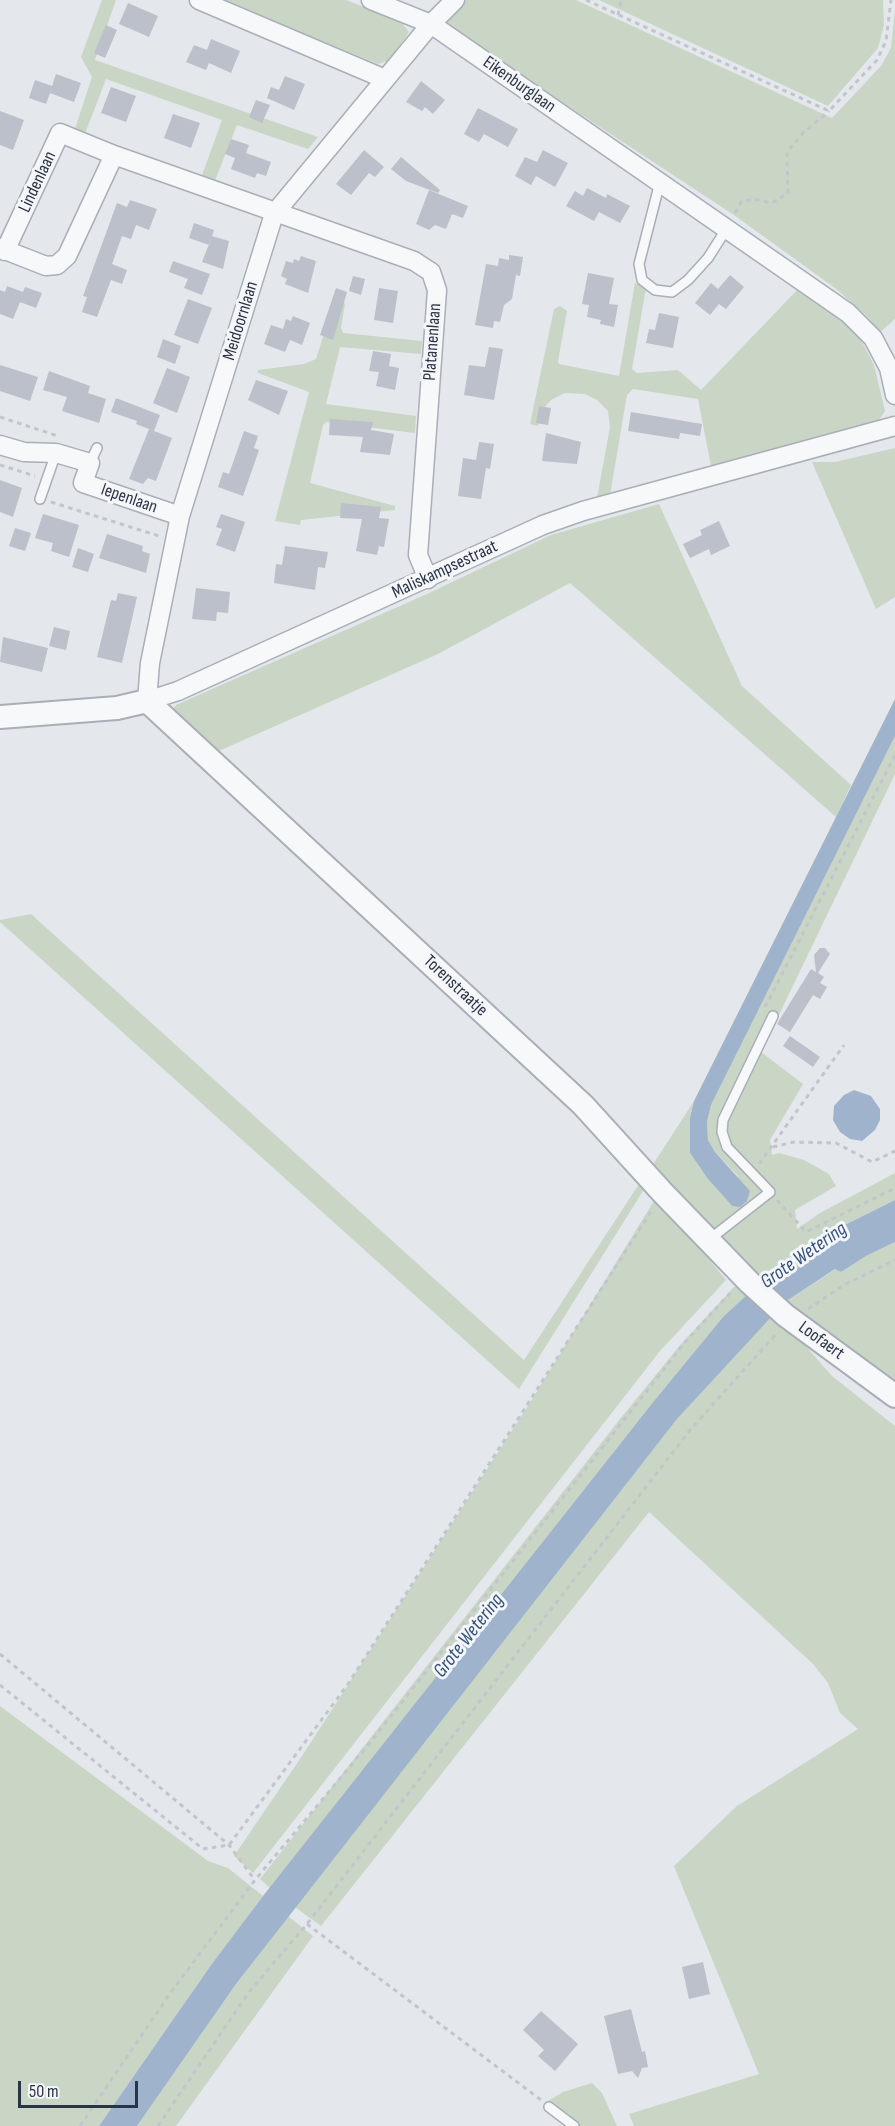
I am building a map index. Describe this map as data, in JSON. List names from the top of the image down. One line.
{"streets":{"street":["Eikenburglaan","Lindenlaan","Meidoornlaan","Platanenlaan","Iepenlaan","Maliskampsestraat","Torenstraatje","Loofaert"]},"crossings":[["Eikenburglaan","Meidoornlaan"],["Lindenlaan","Meidoornlaan"],["Lindenlaan","Platanenlaan"],["Meidoornlaan","Platanenlaan"],["Meidoornlaan","Iepenlaan"],["Meidoornlaan","Maliskampsestraat"],["Meidoornlaan","Torenstraatje"],["Platanenlaan","Maliskampsestraat"],["Maliskampsestraat","Torenstraatje"],["Torenstraatje","Loofaert"]],"water":["Grote Wetering"],"scale_bar":"50 m"}
